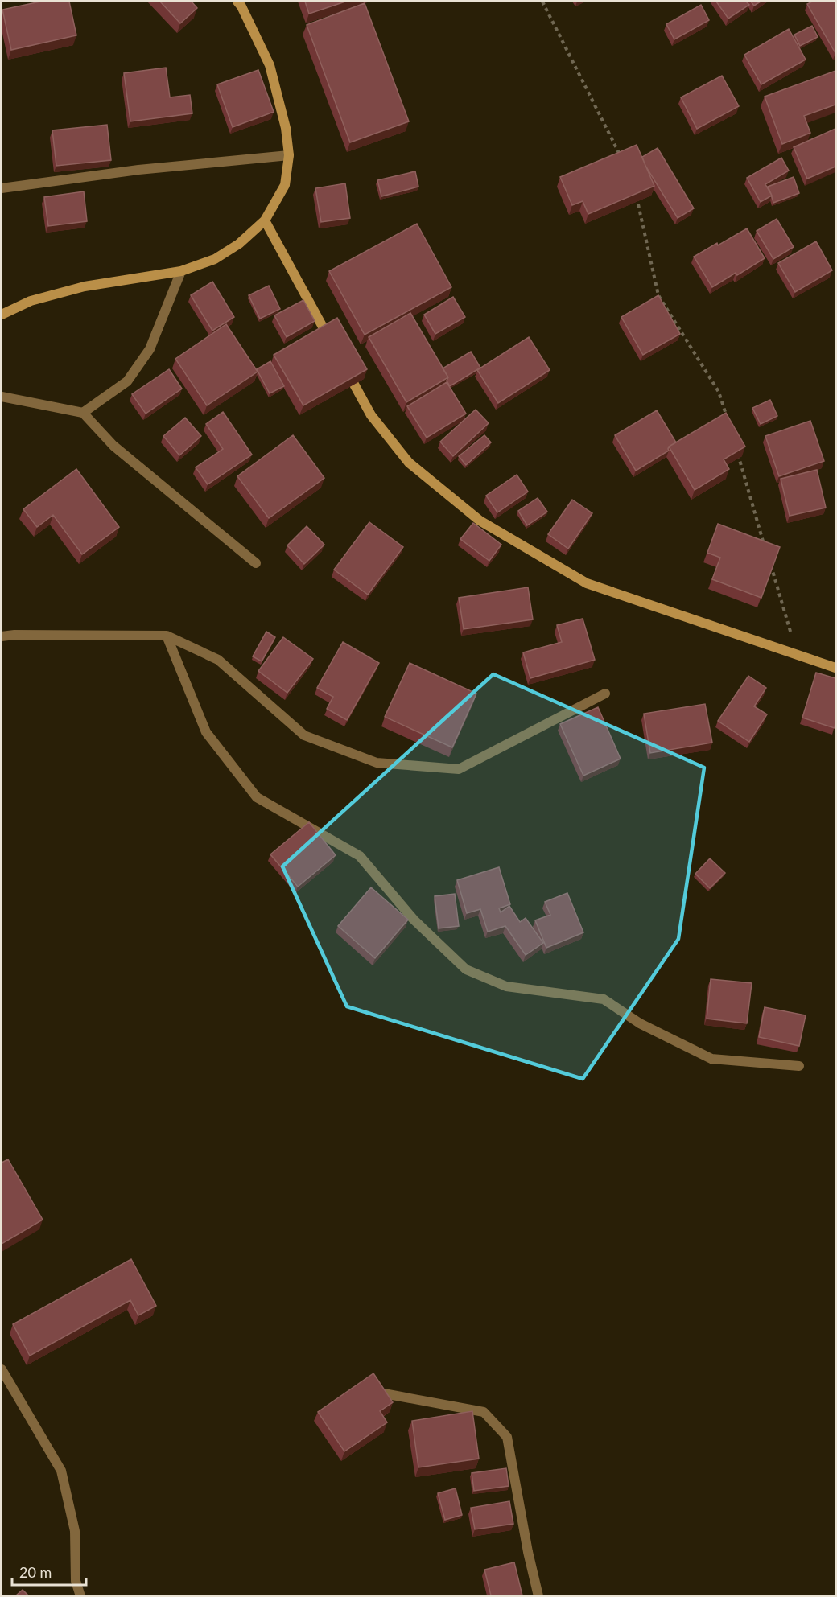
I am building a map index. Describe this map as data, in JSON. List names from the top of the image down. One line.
{"scale_bar":"20 m"}
